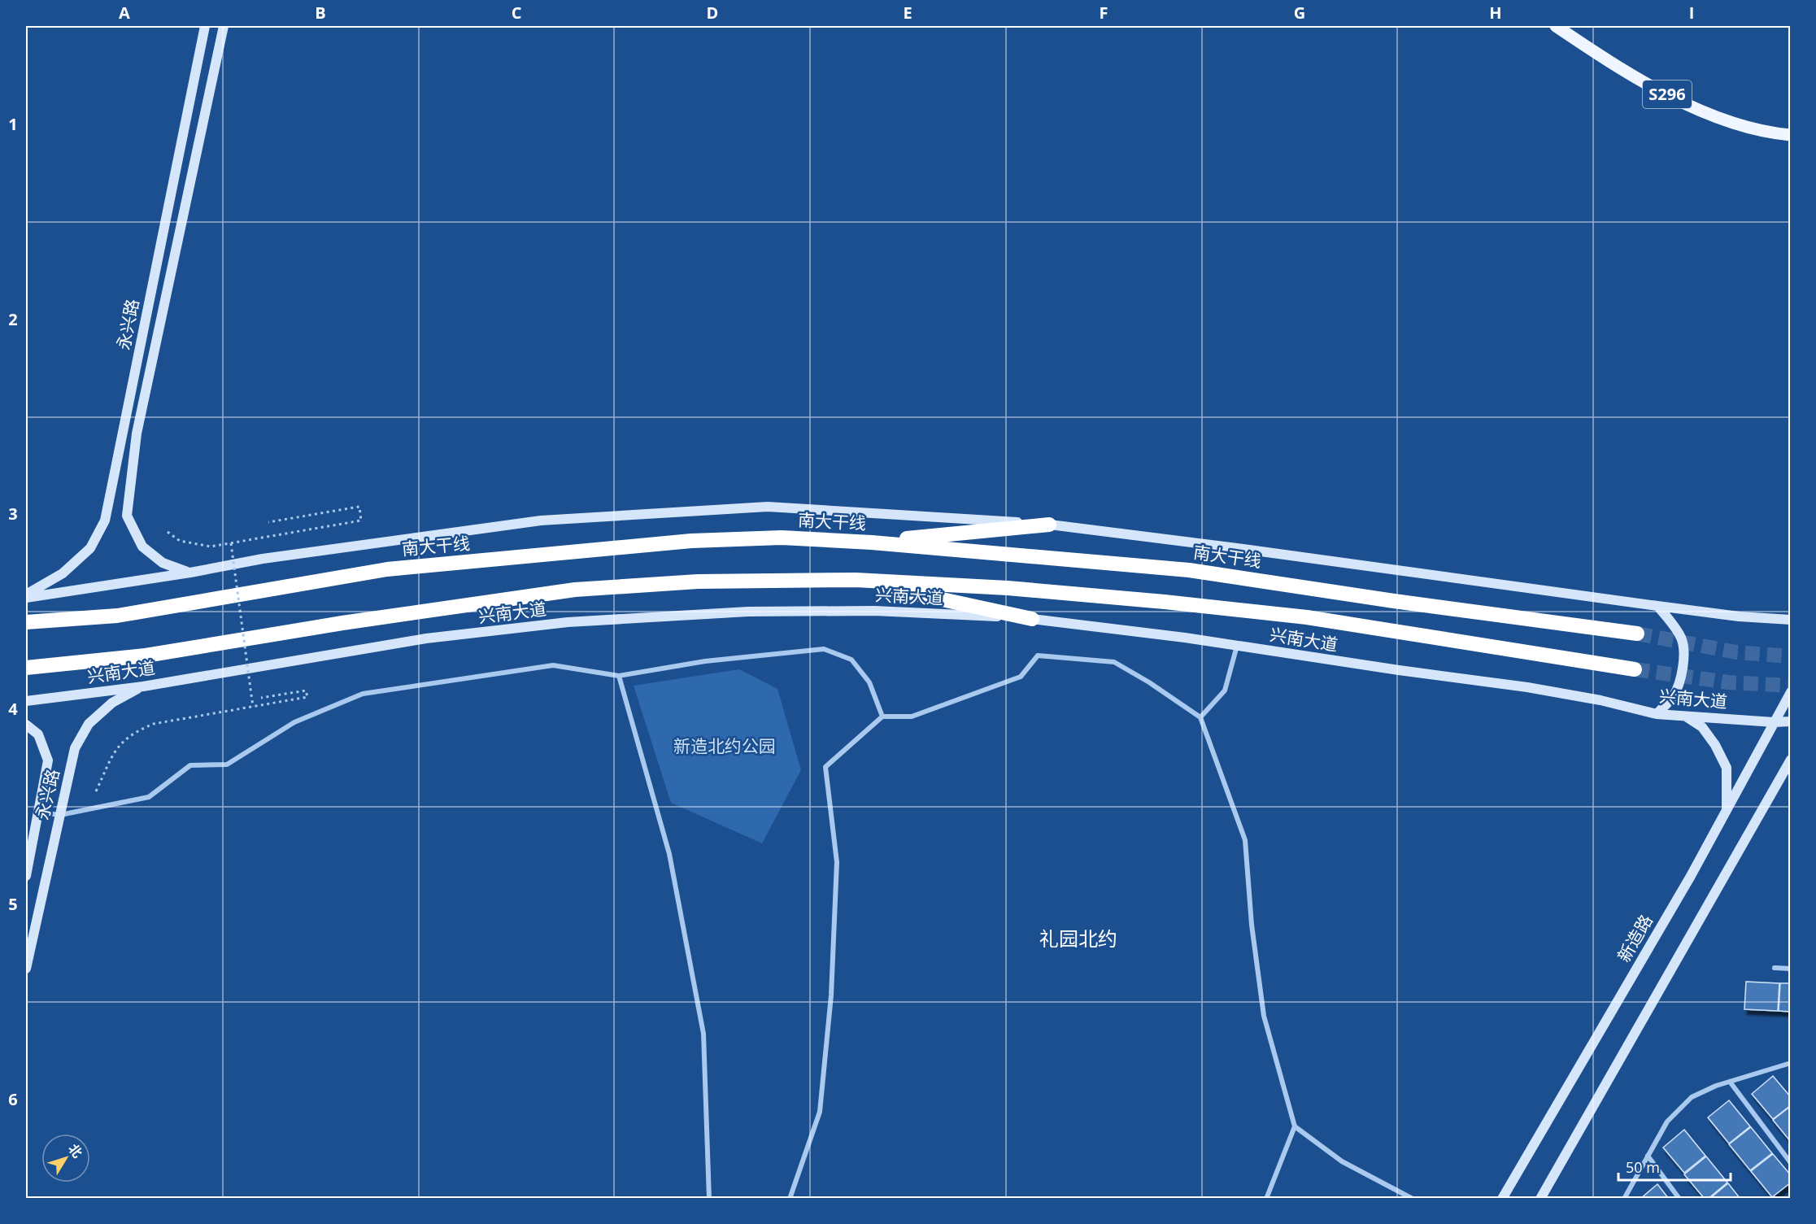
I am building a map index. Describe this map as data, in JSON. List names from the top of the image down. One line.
{"streets":{"highway":["南大干线"],"main road":["S296","永兴路","兴南大道","新造路"]},"crossings":[["永兴路","兴南大道"],["兴南大道","新造路"]],"districts":["礼园北约"],"parks":["新造北约公园"],"scale_bar":"50 m","north":"top right","grid":{"columns":["A","B","C","D","E","F","G","H","I"],"rows":["1","2","3","4","5","6"]}}
